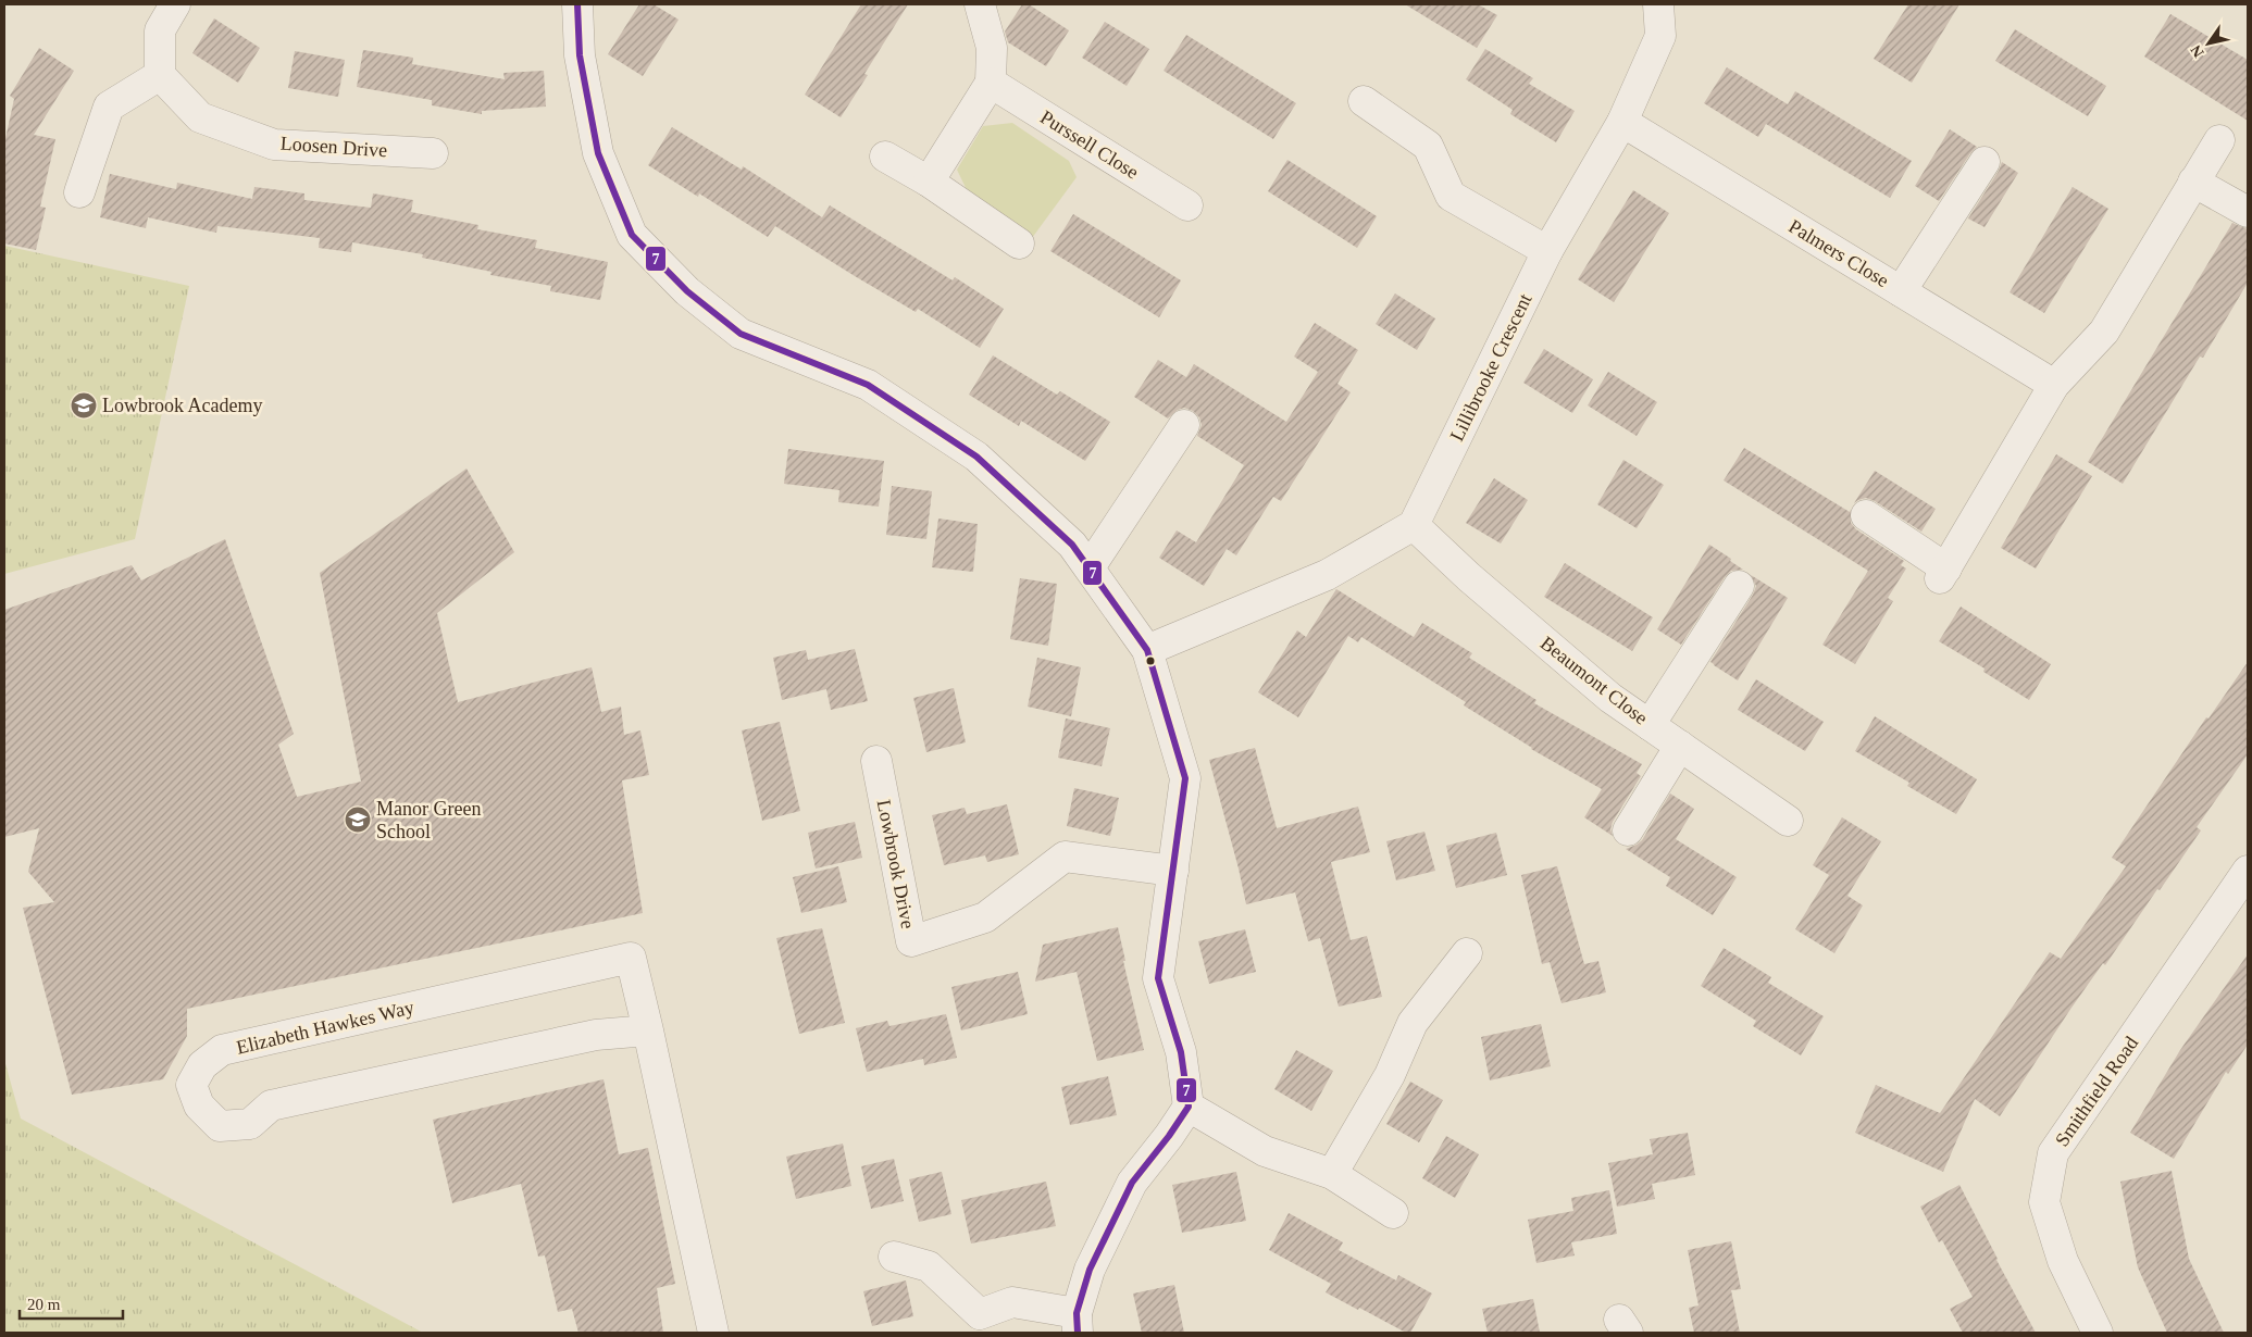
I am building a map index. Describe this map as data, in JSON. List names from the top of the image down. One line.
{"streets":{"street":["Purssell Close","Loosen Drive","Palmers Close","Lillibrooke Crescent","Beaumont Close","Lowbrook Drive","Elizabeth Hawkes Way","Smithfield Road"]},"crossings":[["Palmers Close","Lillibrooke Crescent"],["Lillibrooke Crescent","Beaumont Close"]],"places":{"school or university":["Lowbrook Academy","Manor Green School"]},"lines":["transit line 7"],"scale_bar":"20 m","north":"bottom left"}
